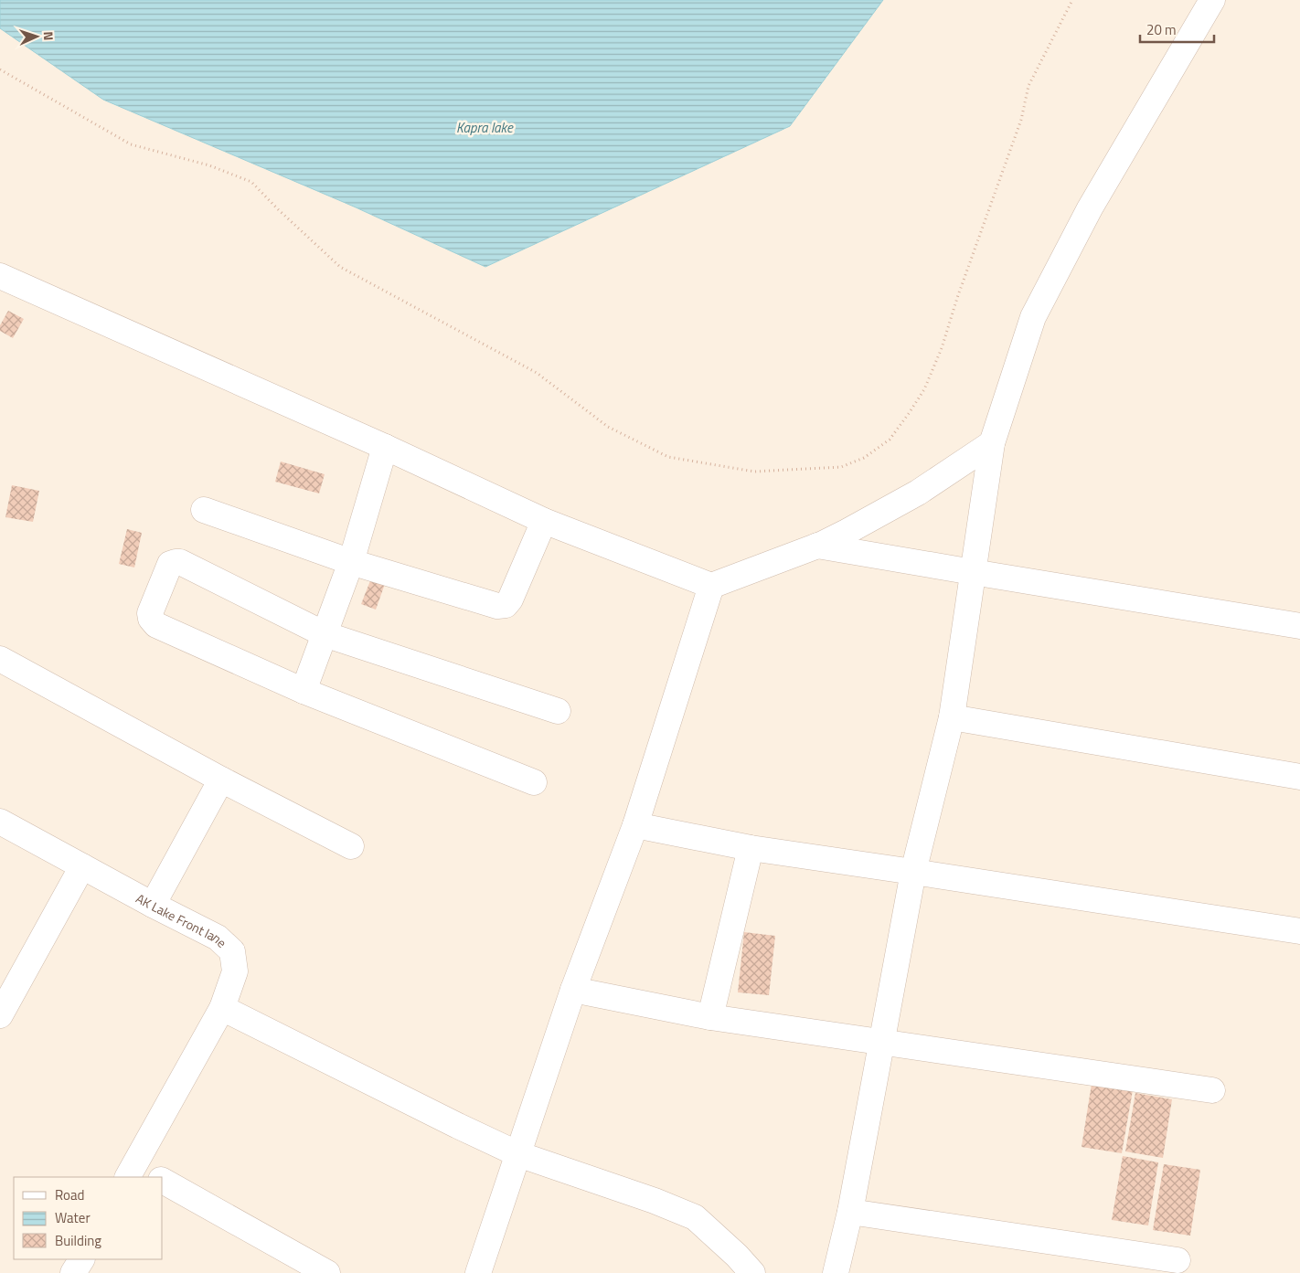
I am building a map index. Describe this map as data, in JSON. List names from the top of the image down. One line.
{"streets":{"street":["AK Lake Front lane"]},"water":["Kapra lake"],"legend":["Road","Water","Building"],"scale_bar":"20 m","north":"right"}
